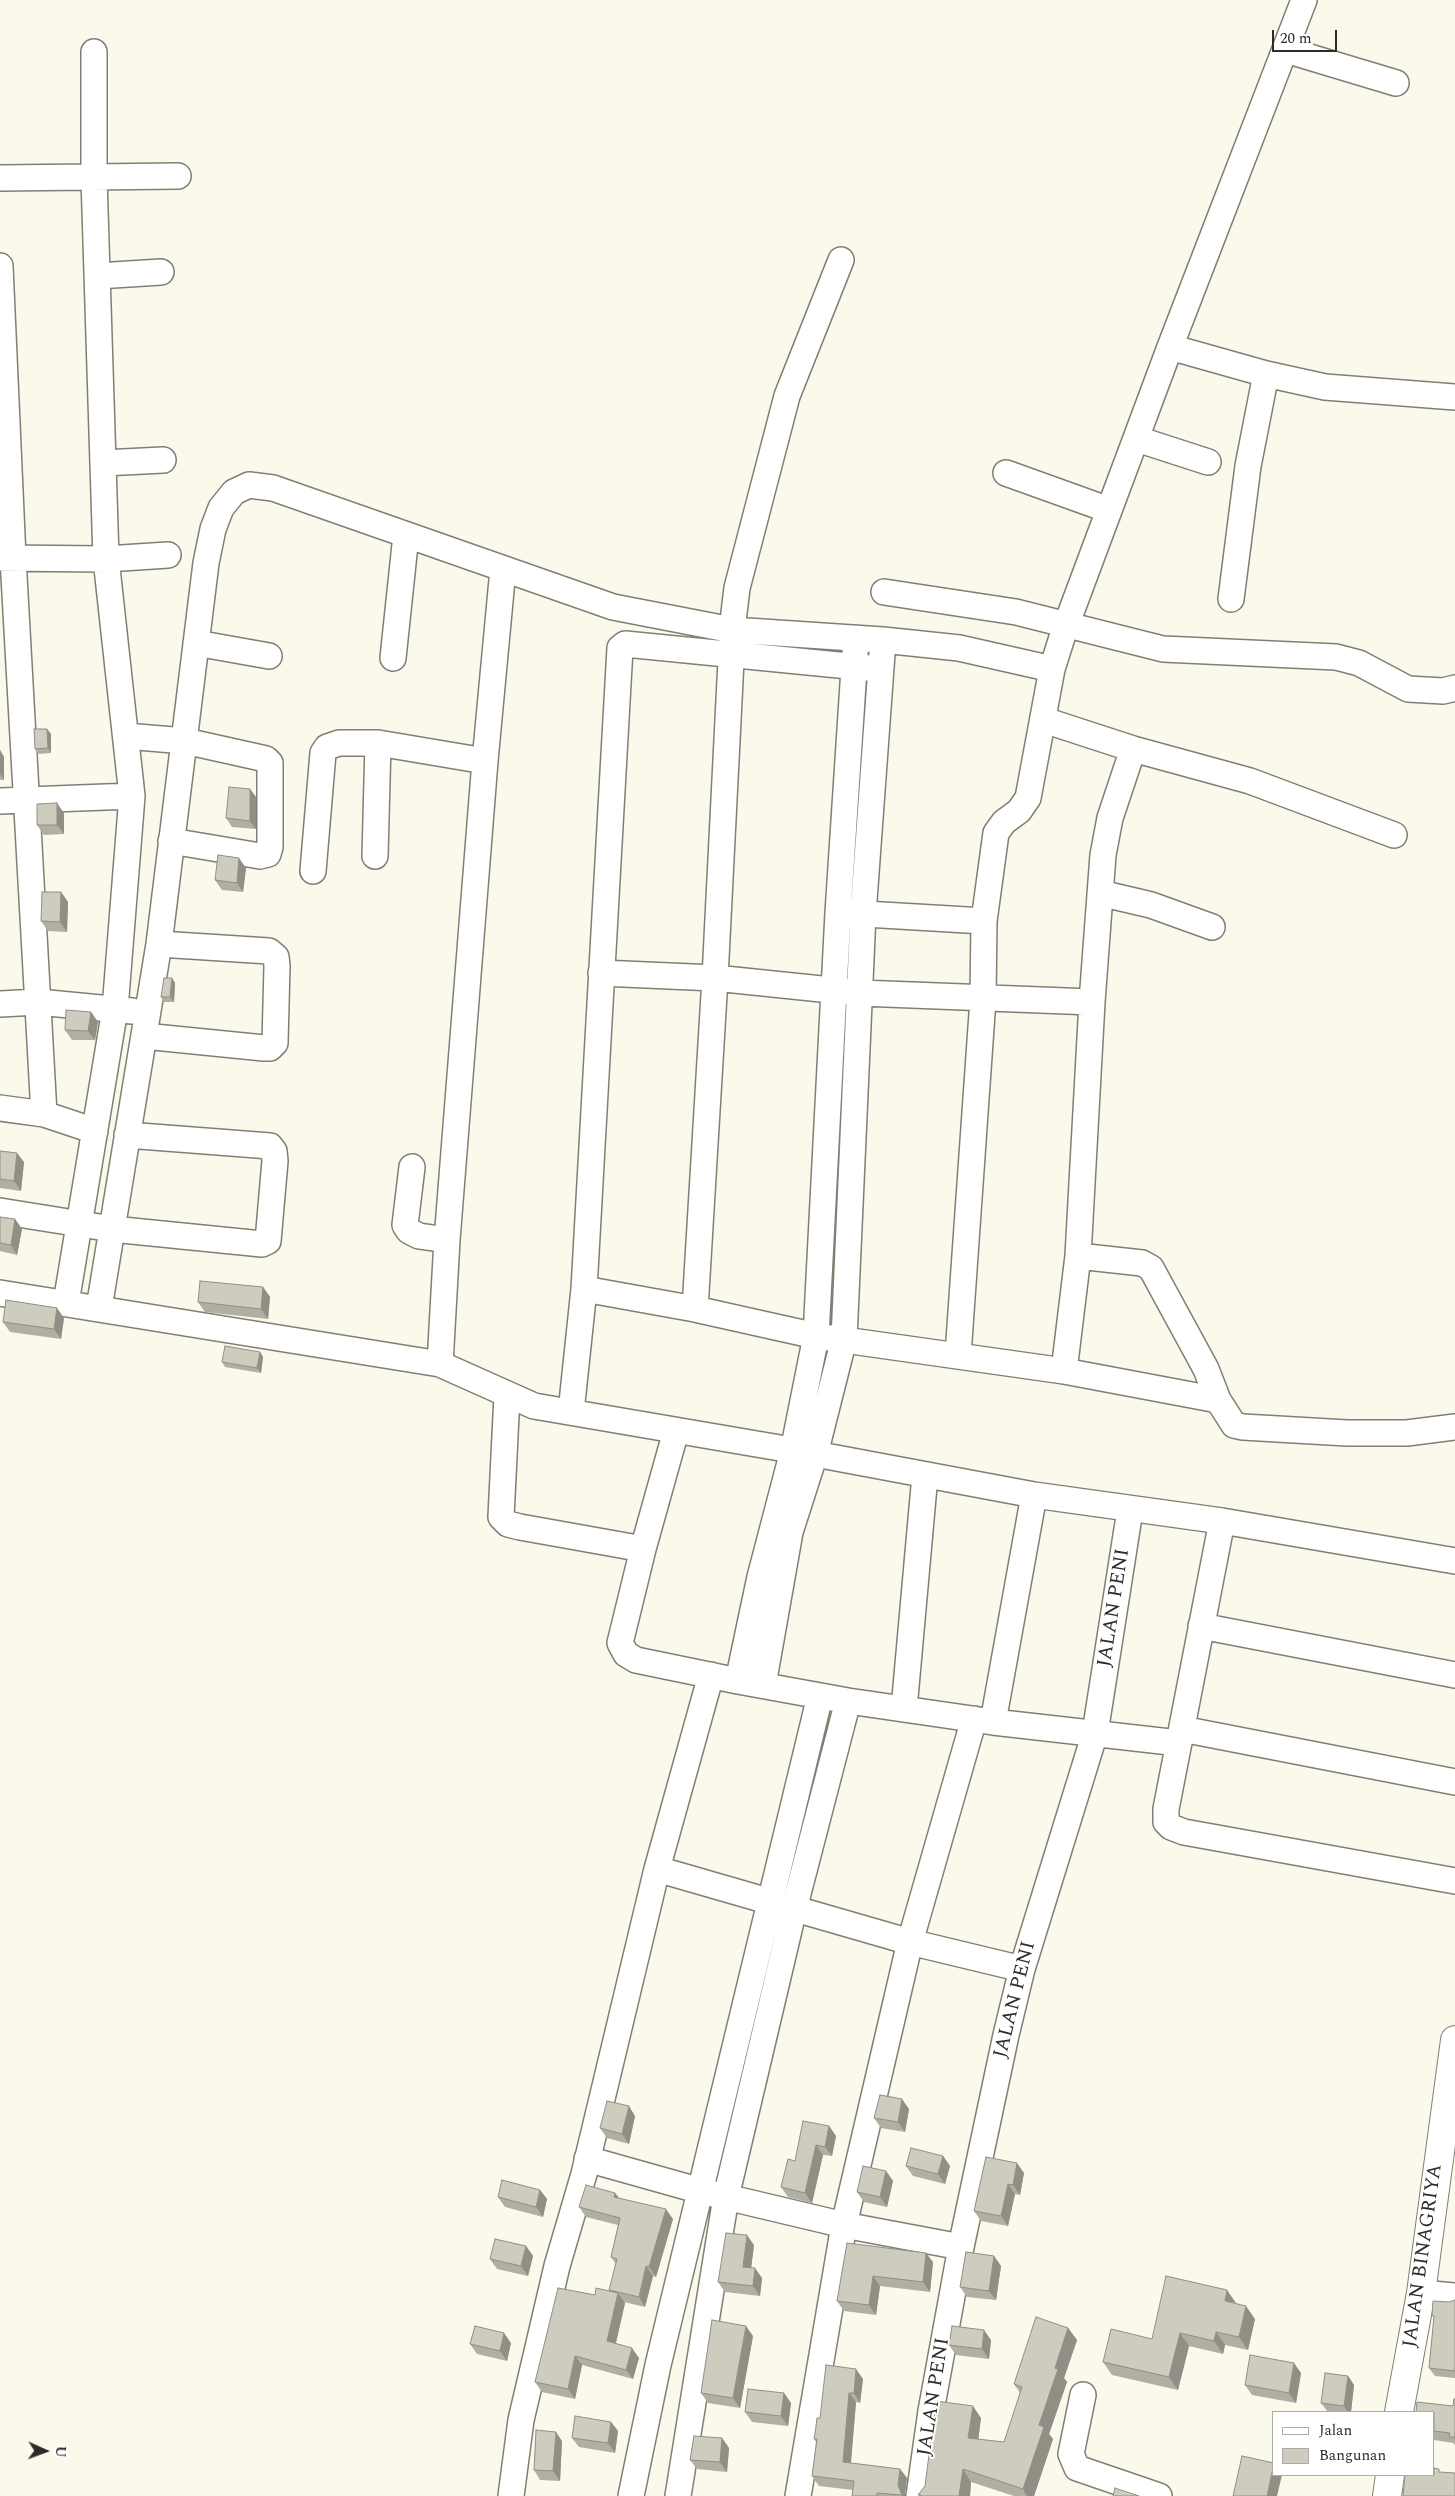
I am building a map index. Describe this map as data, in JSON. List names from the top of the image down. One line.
{"streets":{"street":["JALAN PENI","JALAN BINAGRIYA"]},"legend":["Jalan","Bangunan"],"scale_bar":"20 m","north":"right"}
